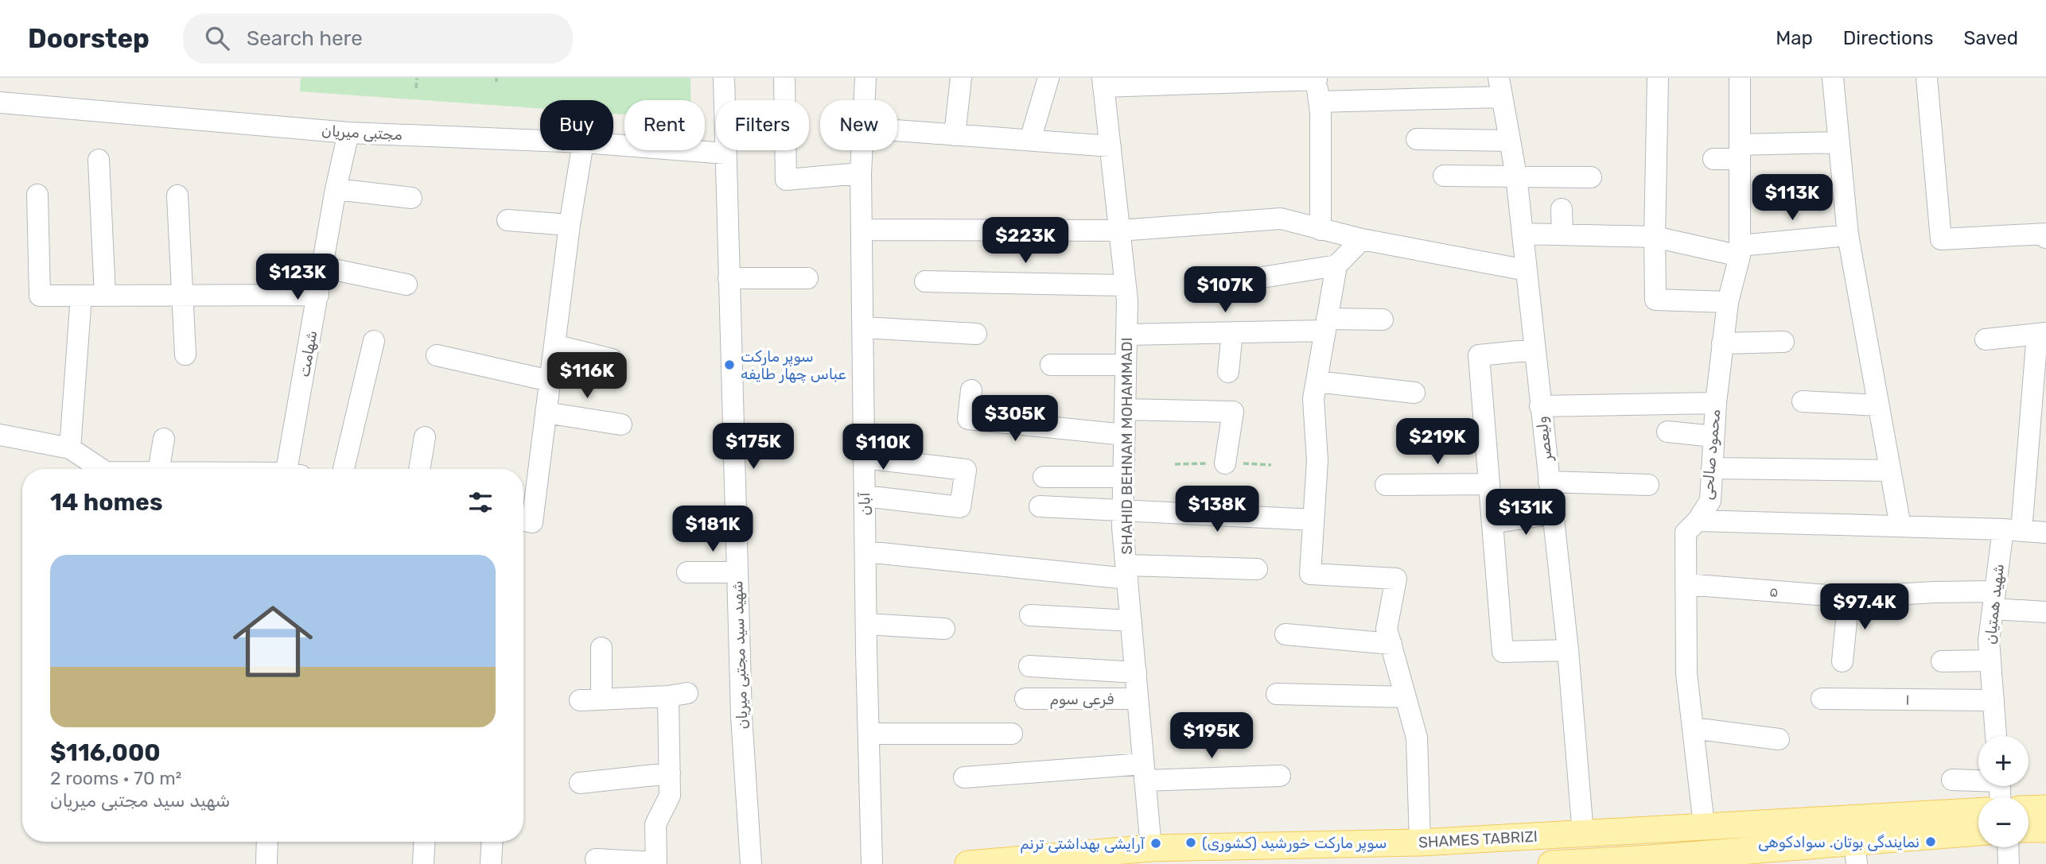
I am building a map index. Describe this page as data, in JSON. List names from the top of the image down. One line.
{"streets":{"main road":["SHAMES TABRIZI"],"street":["مجتبی میریان","شهامت","ولیعصر","SHAHID BEHNAM MOHAMMADI","محمود صالحی","آبان","۵","شهید همتیان","شهید سید مجتبی میریان","فرعی سوم","۱"]},"crossings":[["مجتبی میریان","شهامت"],["مجتبی میریان","شهید سید مجتبی میریان"],["ولیعصر","SHAMES TABRIZI"],["SHAHID BEHNAM MOHAMMADI","فرعی سوم"],["SHAHID BEHNAM MOHAMMADI","SHAMES TABRIZI"],["محمود صالحی","۵"],["محمود صالحی","SHAMES TABRIZI"],["۵","شهید همتیان"],["شهید همتیان","۱"]],"places":["سوپر مارکت عباس چهار طایفه","نمایندگی بوتان. سوادکوهی","سوپر مارکت خورشید (کشوری)","آرایشی بهداشتی ترنم"],"page":{"header":"Doorstep","search":"Search here","nav":["Map","Directions","Saved"],"chip":["Buy","Rent","Filters","New"],"price":["$113K","$223K","$123K","$107K","$116K","$305K","$219K","$175K","$110K","$138K","$131K","$181K","$97.4K","$195K"],"heading":"14 homes","list":[{"name":"$116,000","note":"2 rooms · 70 m² · شهید سید مجتبی میریان"}],"map_buttons":["+","−"]}}
